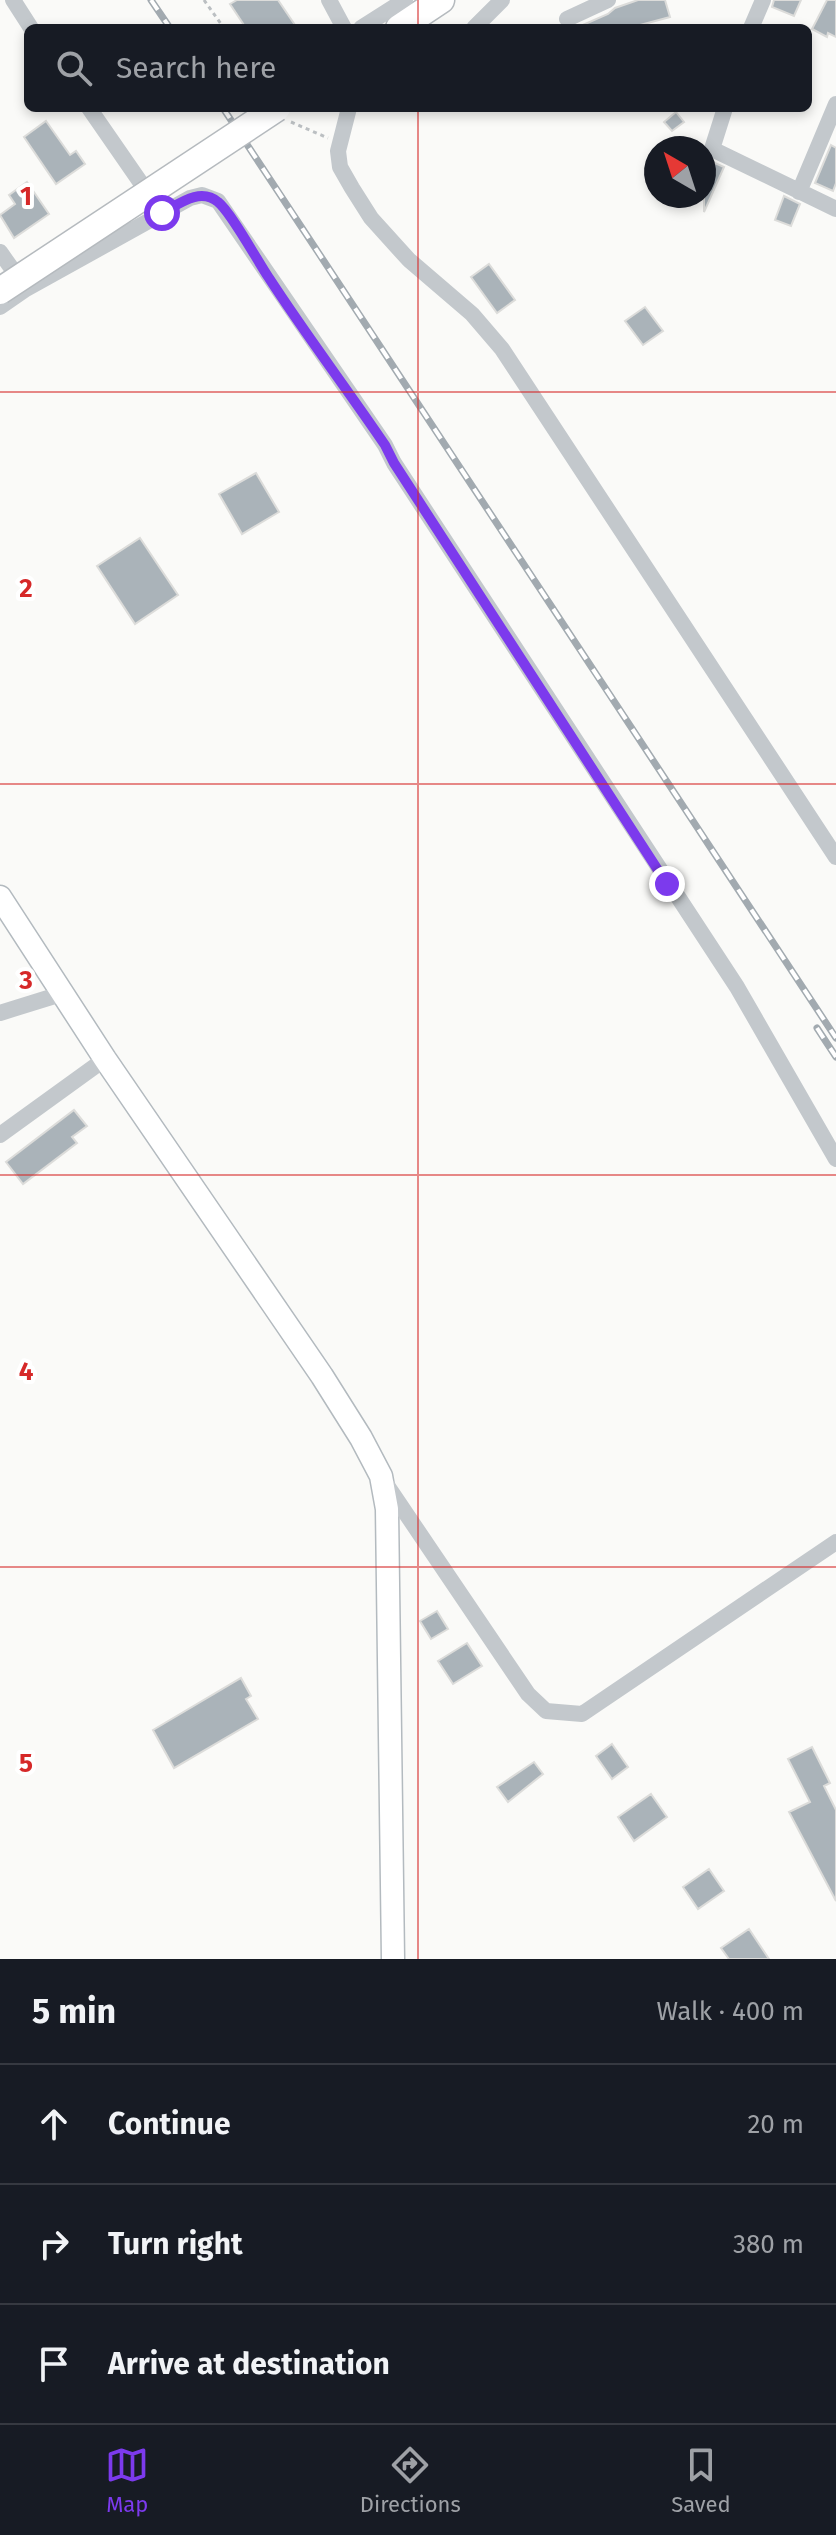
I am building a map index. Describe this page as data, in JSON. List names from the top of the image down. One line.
{"north":"top left","page":{"search":"Search here","heading":["5 min","Walk · 400 m"],"list":[["Continue","20 m"],["Turn right","380 m"],"Arrive at destination"],"nav":["Map","Directions","Saved"]},"grid":{"rows":["1","2","3","4","5"]}}
